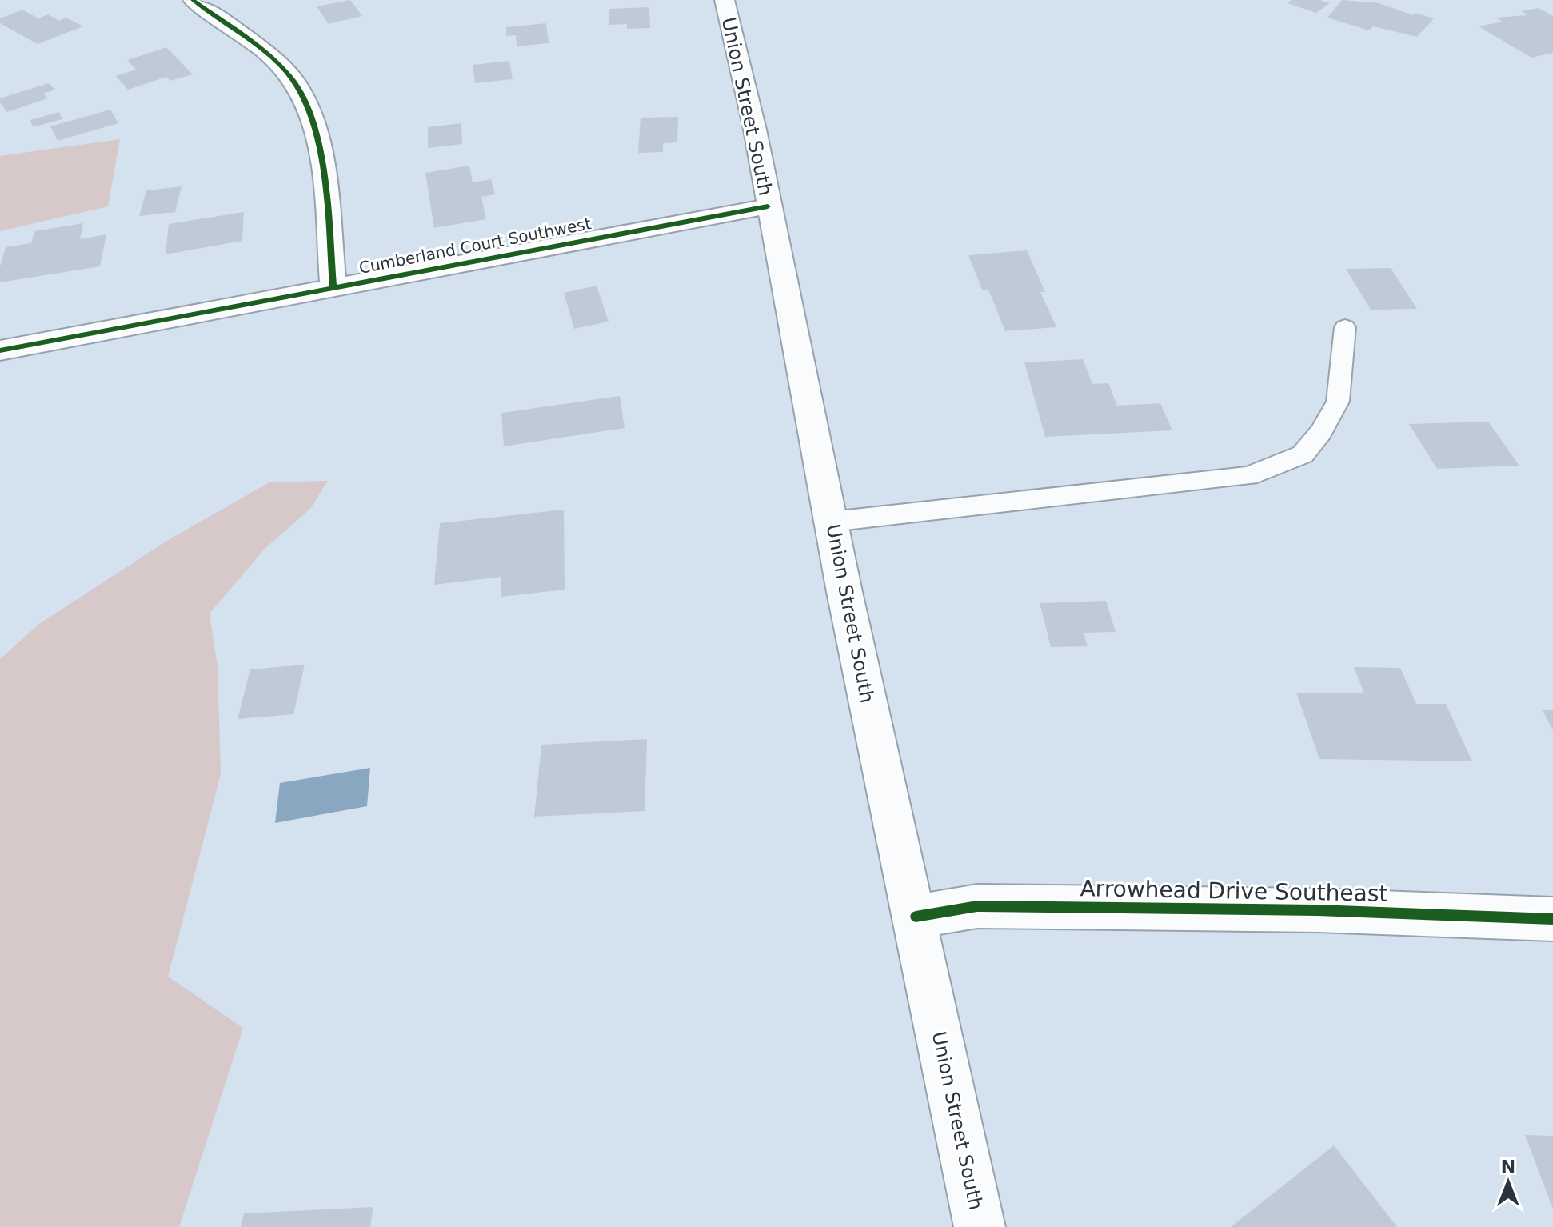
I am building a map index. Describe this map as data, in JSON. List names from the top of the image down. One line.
{"streets":{"street":["Union Street South","Cumberland Court Southwest","Arrowhead Drive Southeast"]},"crossings":[["Union Street South","Cumberland Court Southwest"],["Union Street South","Arrowhead Drive Southeast"]],"north":"top"}
